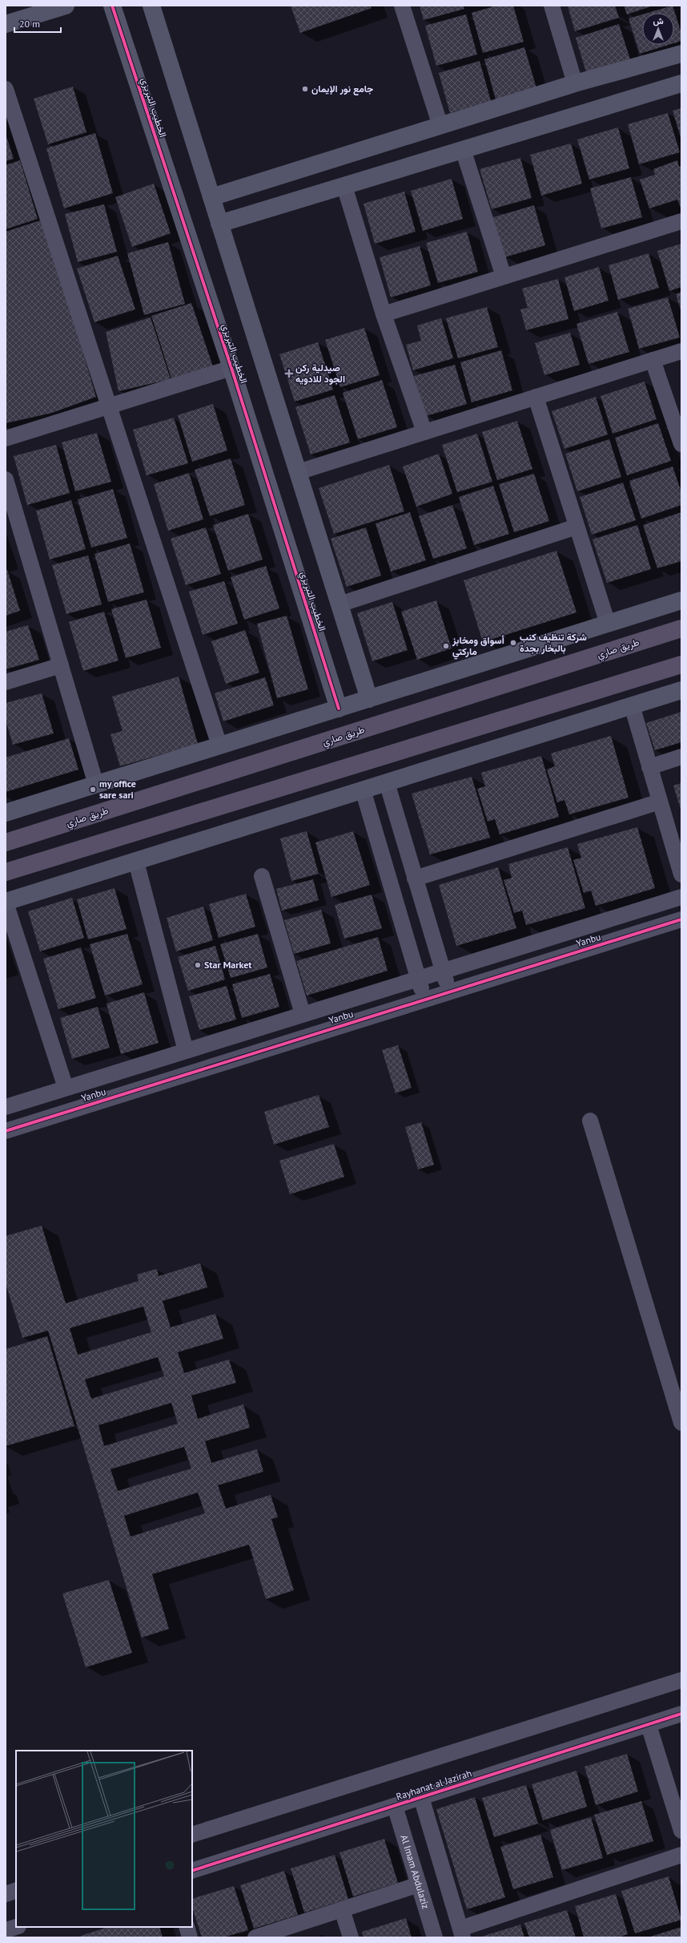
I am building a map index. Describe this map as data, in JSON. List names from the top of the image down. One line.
{"streets":{"main road":["طريق صاري"],"street":["الخطيب التبريزي","Yanbu","Rayhanat al Jazirah","Al Imam Abdulaziz"]},"crossings":[["Rayhanat al Jazirah","Al Imam Abdulaziz"]],"places":{"other":["جامع نور الإيمان","شركة تنظيف كنب بالبخار بجدة","أسواق ومخابز ماركتي","my office sare sari","Star Market"],"health":["صيدلية ركن الجود للادويه"]},"scale_bar":"20 m","north":"top"}
